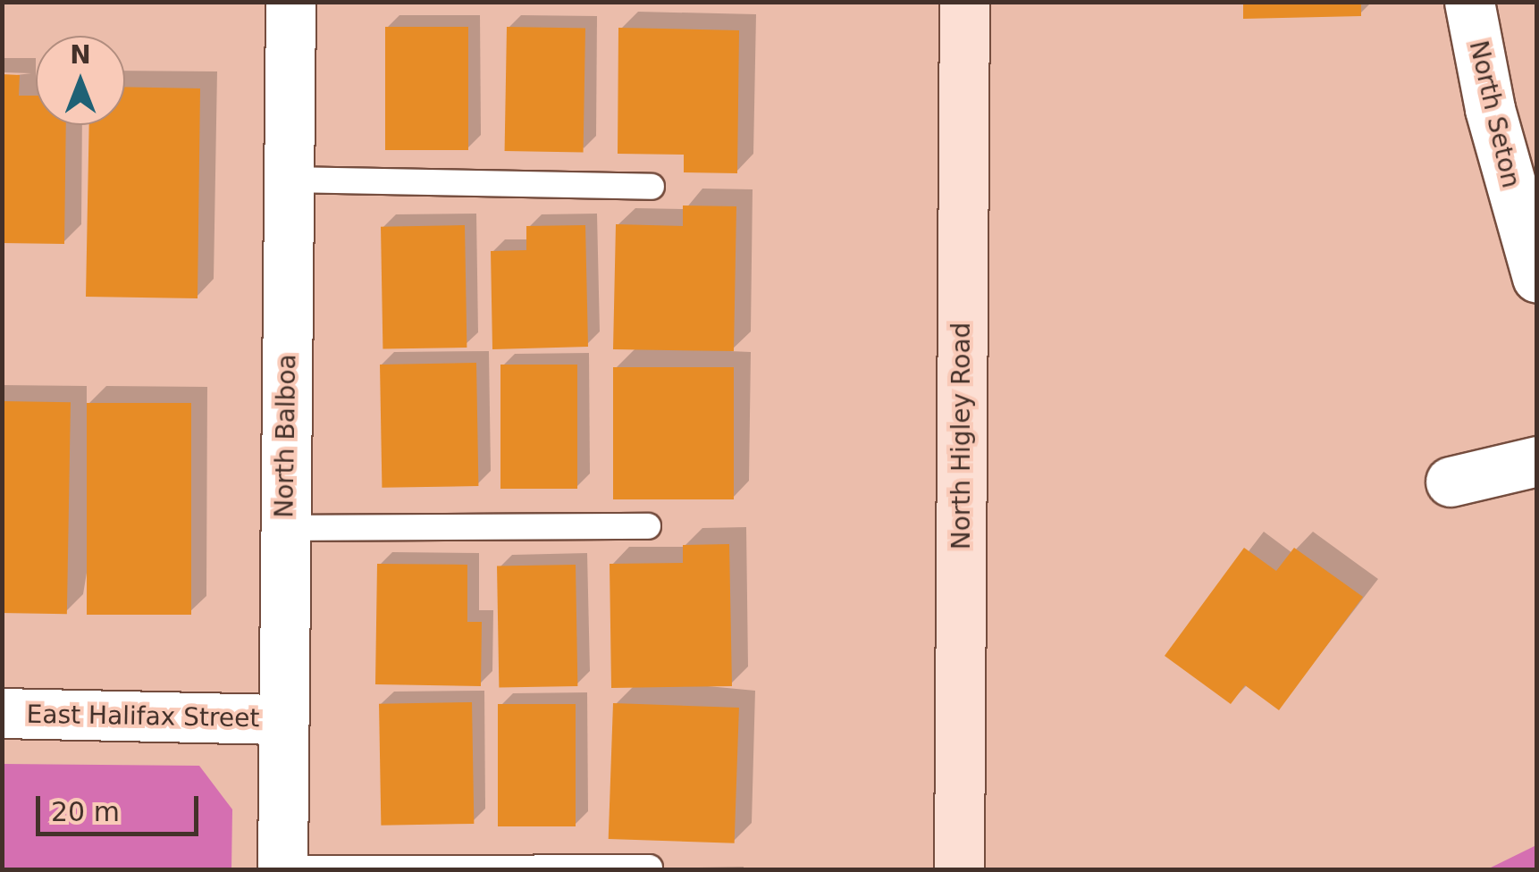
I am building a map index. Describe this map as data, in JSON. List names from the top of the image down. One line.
{"streets":{"main road":["North Higley Road"],"street":["North Seton","North Balboa","East Halifax Street"]},"crossings":[["North Balboa","East Halifax Street"]],"scale_bar":"20 m","north":"top"}
